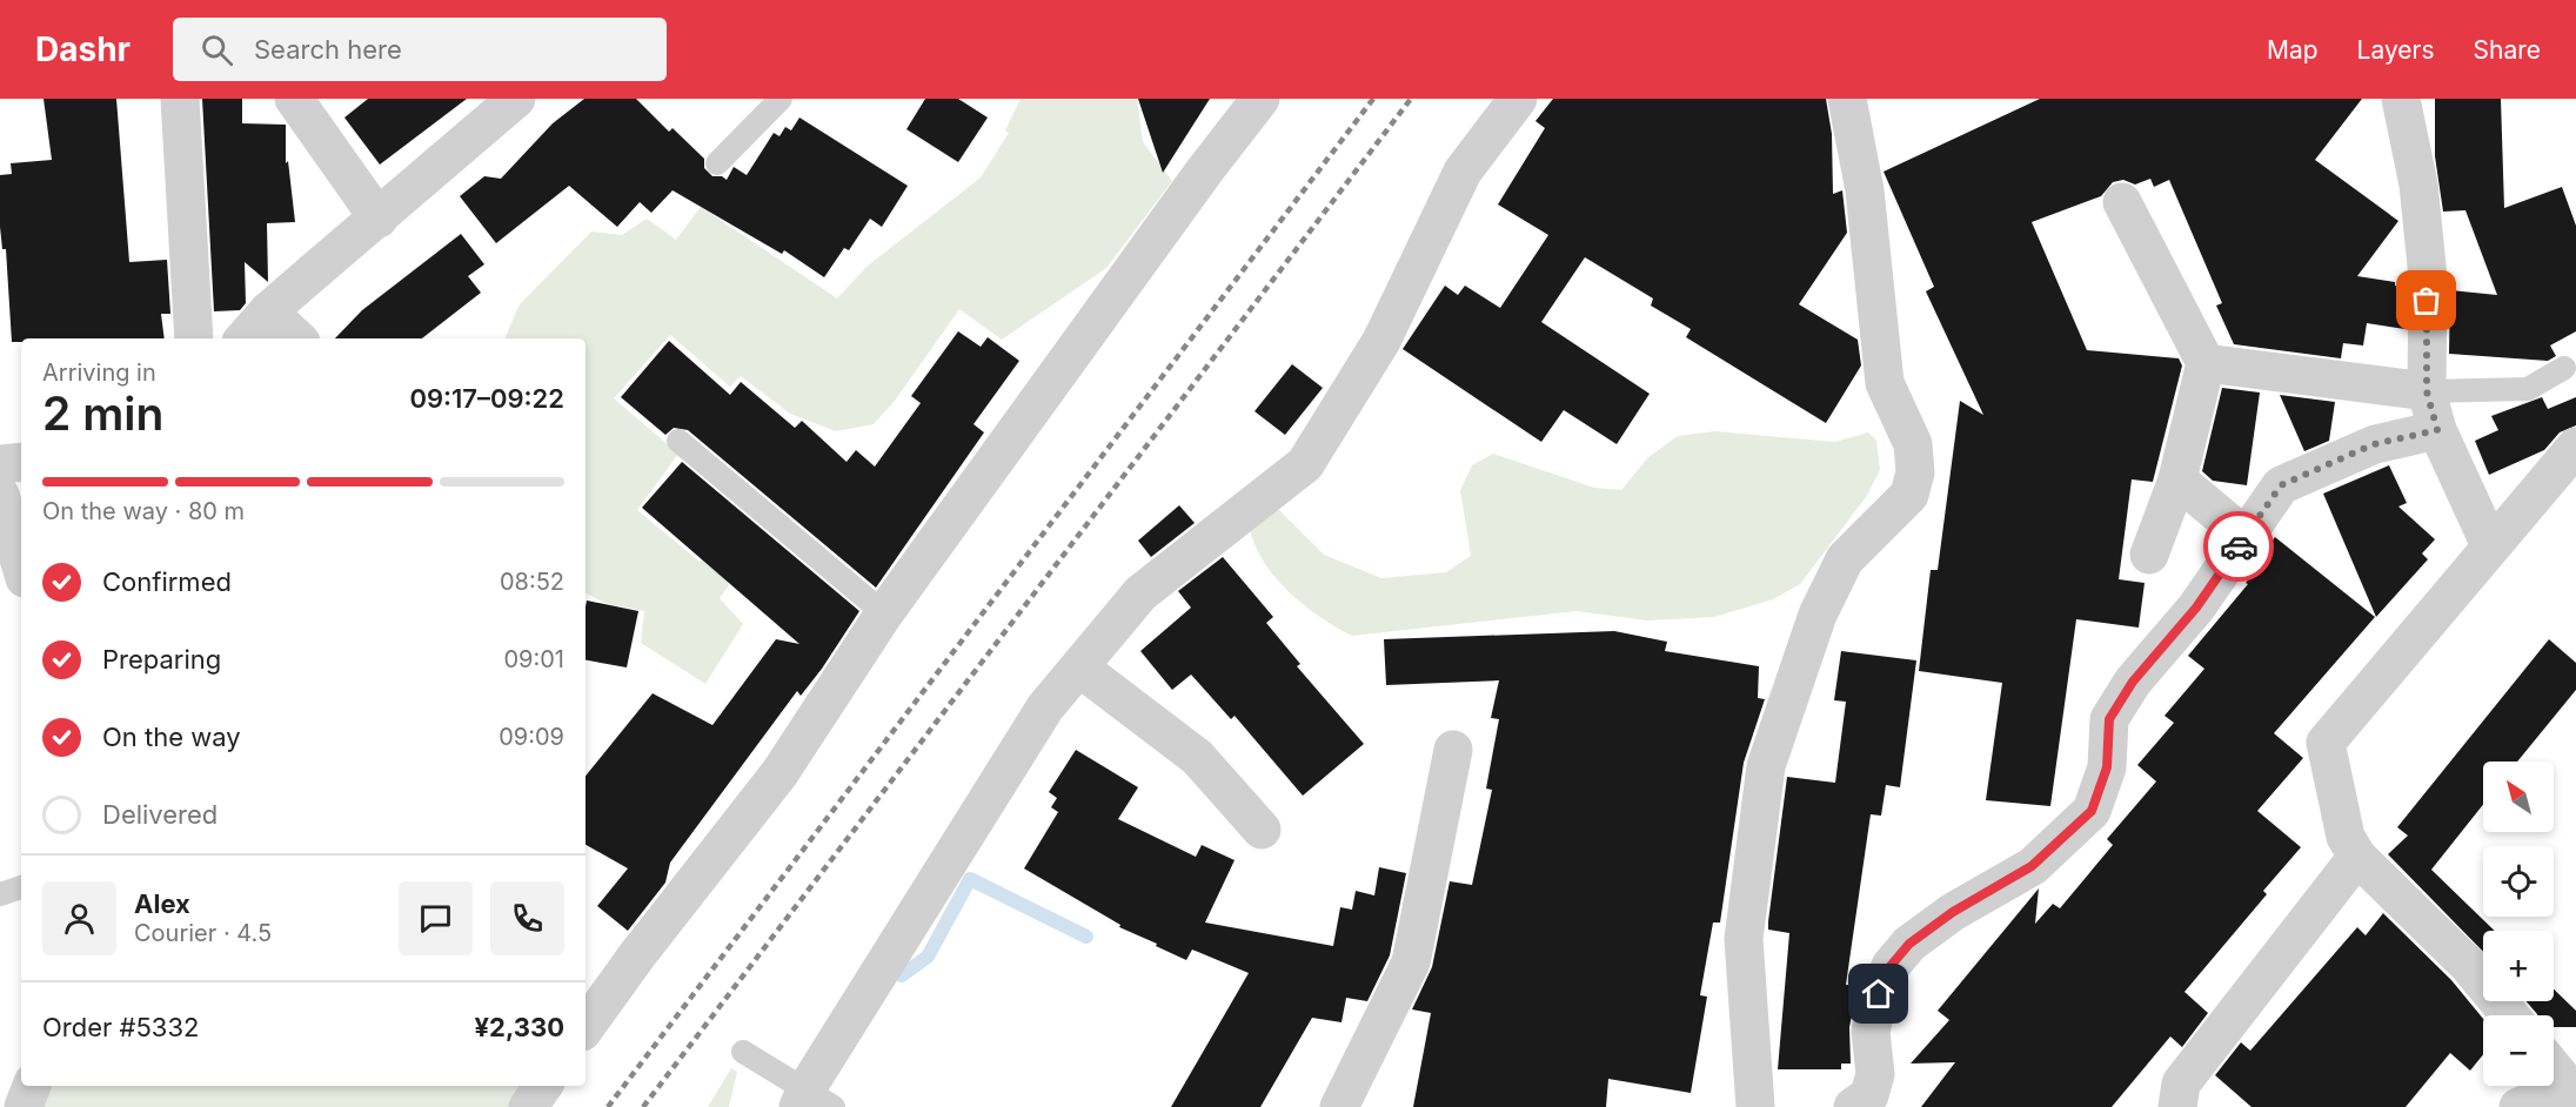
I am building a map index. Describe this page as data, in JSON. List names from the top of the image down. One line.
{"north":"top left","page":{"header":"Dashr","search":"Search here","nav":["Map","Layers","Share"],"heading":["2 min","Arriving in","09:17–09:22"],"panel":["Alex","Courier · 4.5","Order #5332","¥2,330"],"bar":"On the way · 80 m","list":[["Confirmed","08:52"],["Preparing","09:01"],["On the way","09:09"],"Delivered"],"map_buttons":["+","−"]}}
